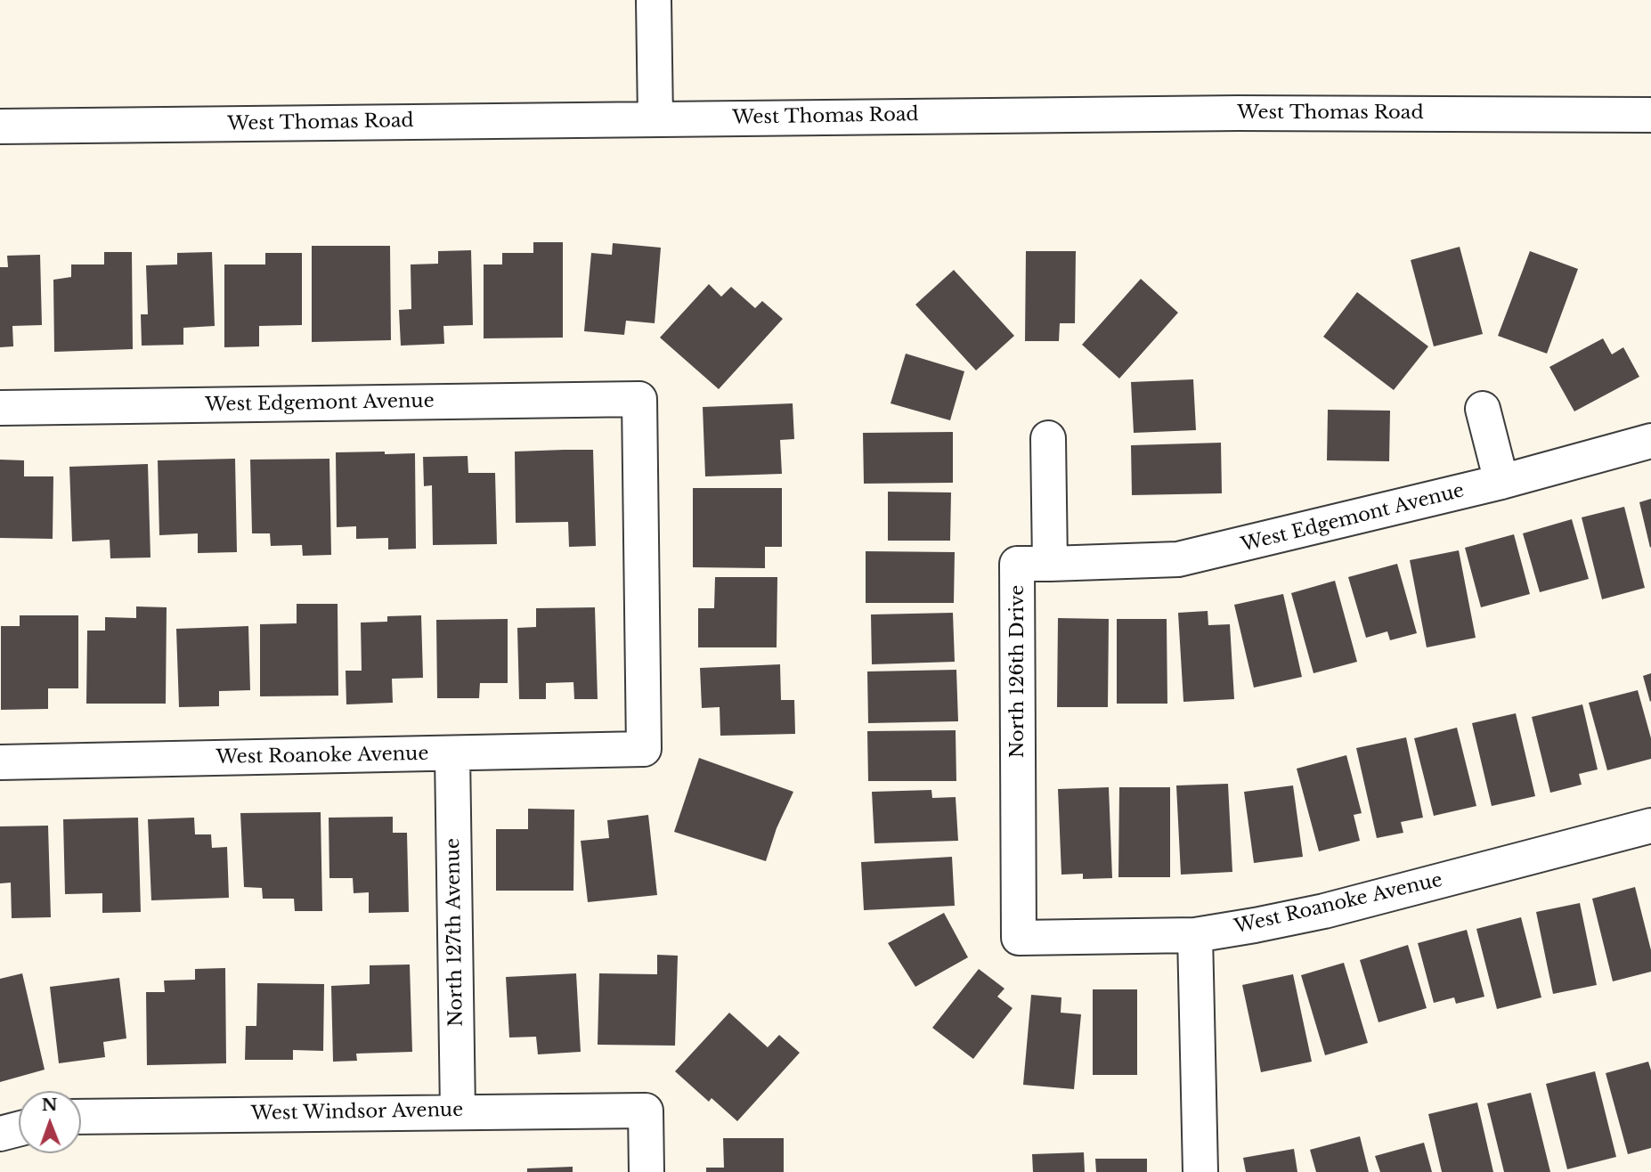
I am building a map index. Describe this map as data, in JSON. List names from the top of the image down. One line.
{"streets":{"street":["West Thomas Road","West Edgemont Avenue","North 126th Drive","West Roanoke Avenue","North 127th Avenue","West Windsor Avenue"]},"crossings":[["West Edgemont Avenue","North 126th Drive"],["West Edgemont Avenue","West Roanoke Avenue"],["North 126th Drive","West Roanoke Avenue"],["West Roanoke Avenue","North 127th Avenue"],["North 127th Avenue","West Windsor Avenue"]],"north":"top"}
